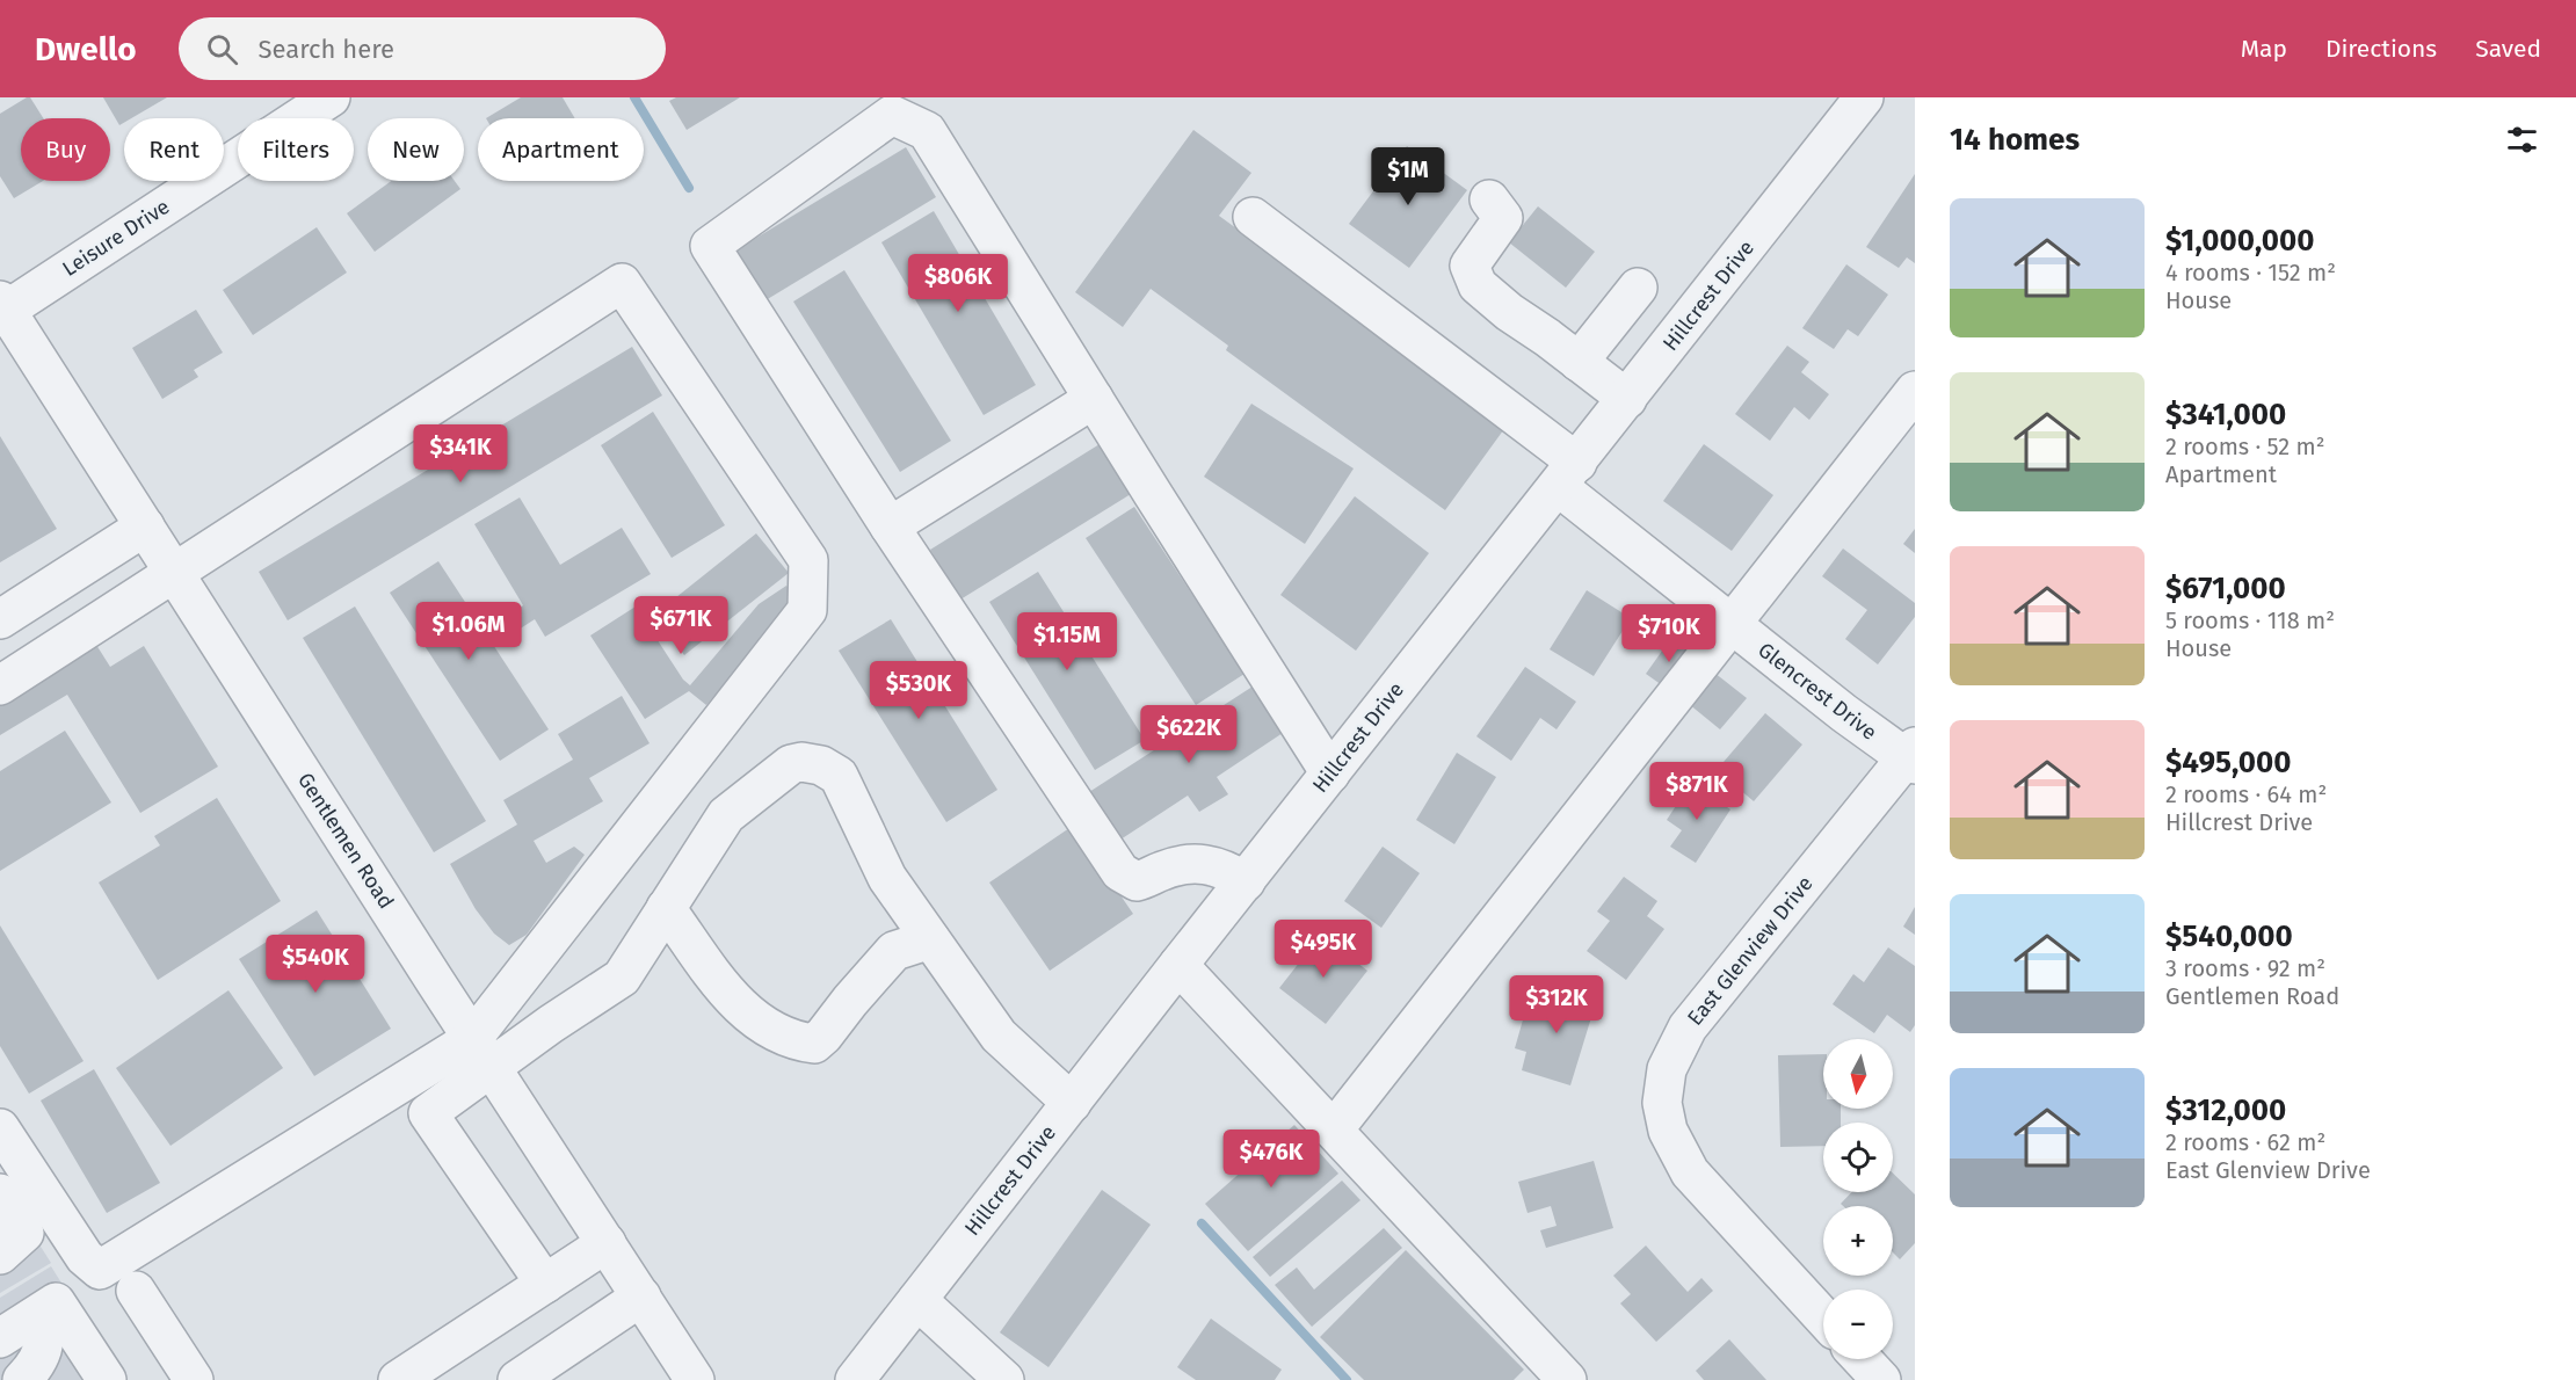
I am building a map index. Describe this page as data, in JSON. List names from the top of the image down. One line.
{"streets":{"street":["Leisure Drive","Hillcrest Drive","Glencrest Drive","Gentlemen Road","East Glenview Drive"]},"crossings":[["Leisure Drive","Gentlemen Road"],["Hillcrest Drive","Glencrest Drive"],["Glencrest Drive","East Glenview Drive"]],"north":"bottom","page":{"header":"Dwello","search":"Search here","nav":["Map","Directions","Saved"],"heading":"14 homes","chip":["Buy","Rent","Filters","New","Apartment"],"price":["$1M","$806K","$341K","$671K","$1.06M","$710K","$1.15M","$530K","$622K","$871K","$495K","$540K","$312K","$476K"],"list":[{"name":"$1,000,000","note":"4 rooms · 152 m² · House"},{"name":"$341,000","note":"2 rooms · 52 m² · Apartment"},{"name":"$671,000","note":"5 rooms · 118 m² · House"},{"name":"$495,000","note":"2 rooms · 64 m² · Hillcrest Drive"},{"name":"$540,000","note":"3 rooms · 92 m² · Gentlemen Road"},{"name":"$312,000","note":"2 rooms · 62 m² · East Glenview Drive"}],"map_buttons":["+","−"]}}
